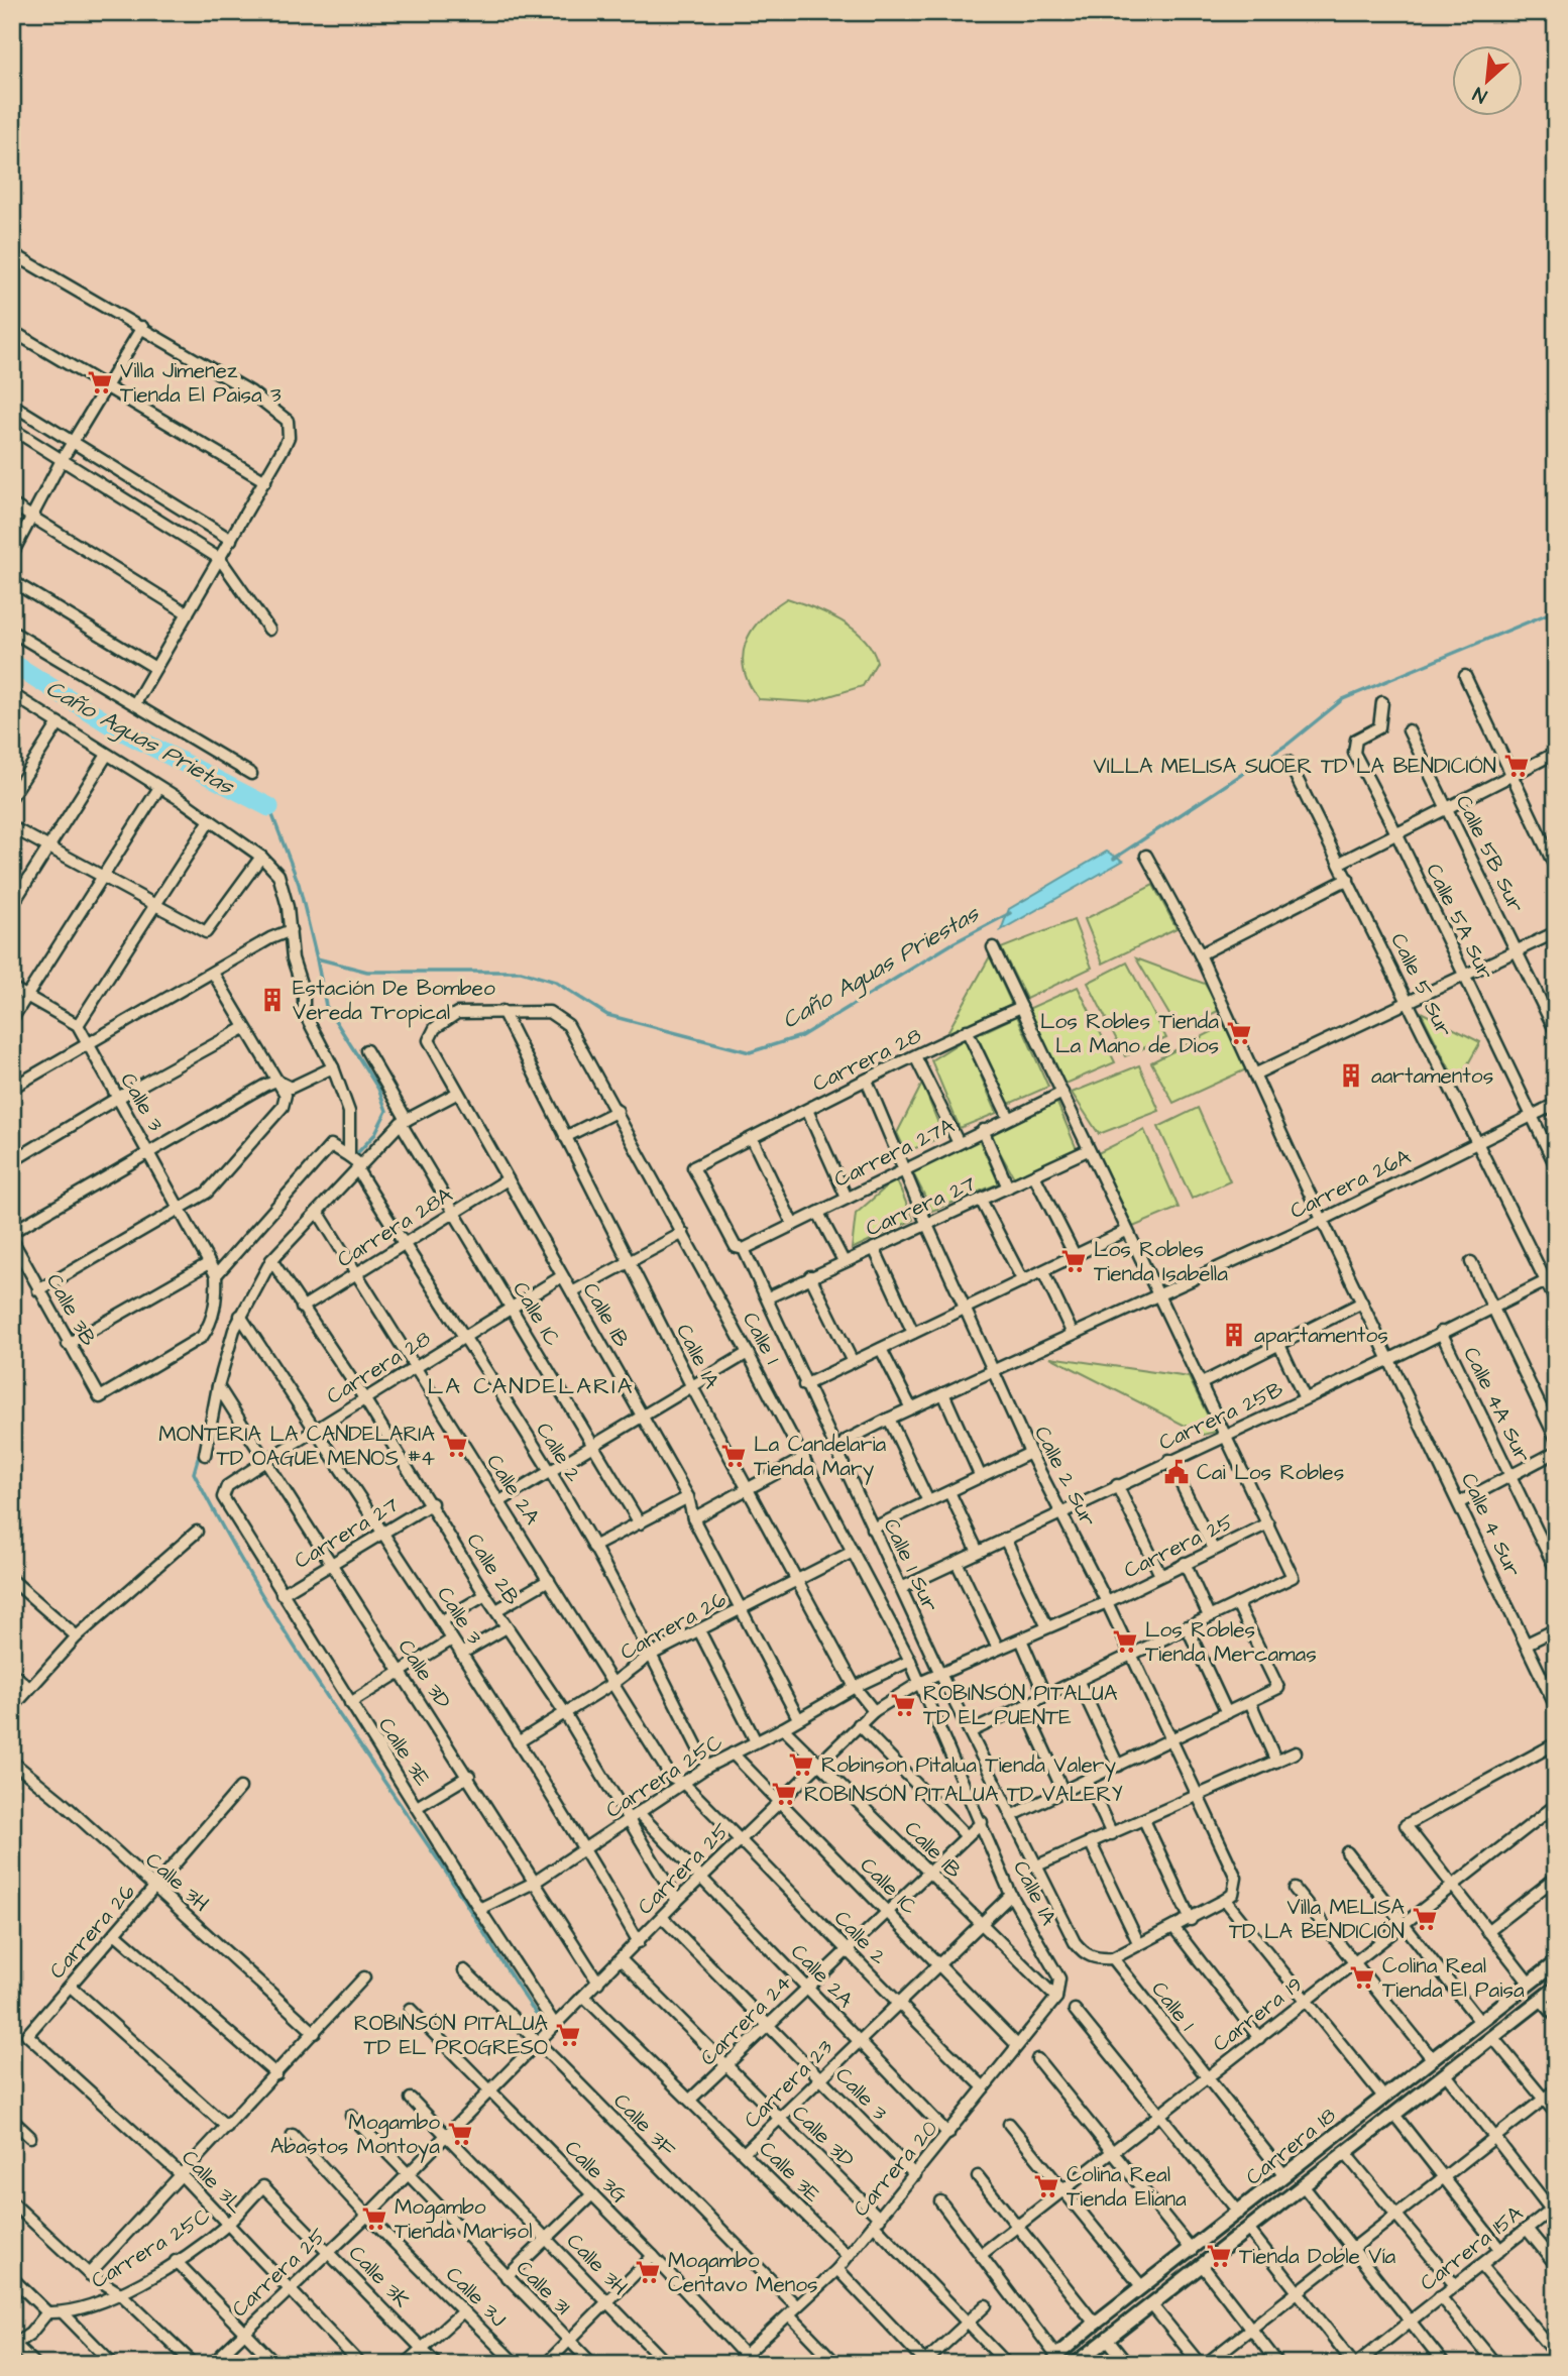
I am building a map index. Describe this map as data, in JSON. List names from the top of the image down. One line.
{"streets":{"street":["Calle 5B Sur","Calle 5A Sur","Calle 5 Sur","Carrera 28","Calle 3","Carrera 27A","Carrera 26A","Carrera 27","Carrera 28A","Calle 3B","Calle 1C","Calle 1B","Calle 1","Calle 1A","Calle 4A Sur","Carrera 25B","Calle 2","Calle 2 Sur","Calle 2A","Calle 4 Sur","Carrera 25","Calle 1 Sur","Calle 2B","Carrera 26","Calle 3D","Calle 3E","Carrera 25C","Calle 3H","Carrera 19","Carrera 24","Carrera 23","Calle 3F","Carrera 18","Carrera 20","Calle 3G","Calle 3L","Carrera 15A","Calle 3K","Calle 3I","Calle 3J"]},"crossings":[["Calle 5A Sur","Carrera 26A"],["Calle 5 Sur","Carrera 26A"],["Calle 5 Sur","Carrera 25B"],["Carrera 28","Calle 3"],["Carrera 28","Calle 1C"],["Carrera 28","Calle 1B"],["Carrera 28","Calle 2"],["Carrera 28","Calle 2 Sur"],["Carrera 28","Calle 2A"],["Carrera 28","Calle 1 Sur"],["Carrera 28","Calle 2B"],["Carrera 28","Calle 3D"],["Carrera 28","Calle 3E"],["Calle 3","Carrera 27"],["Calle 3","Calle 3B"],["Calle 3","Carrera 25"],["Calle 3","Carrera 26"],["Calle 3","Carrera 25C"],["Calle 3","Carrera 24"],["Calle 3","Carrera 23"],["Calle 3","Carrera 20"],["Carrera 27A","Calle 2 Sur"],["Carrera 27A","Calle 1 Sur"],["Carrera 26A","Calle 2 Sur"],["Carrera 26A","Calle 4 Sur"],["Carrera 26A","Calle 1 Sur"],["Carrera 27","Calle 2 Sur"],["Carrera 27","Calle 1 Sur"],["Carrera 27","Calle 2B"],["Carrera 27","Calle 3D"],["Carrera 27","Calle 3E"],["Carrera 28A","Calle 1C"],["Carrera 28A","Calle 1B"],["Carrera 28A","Calle 2"],["Carrera 28A","Calle 2A"],["Carrera 28A","Calle 2B"],["Calle 1C","Carrera 25"],["Calle 1C","Carrera 25C"],["Calle 1C","Carrera 24"],["Calle 1C","Carrera 23"],["Calle 1C","Carrera 20"],["Calle 1B","Calle 1"],["Calle 1B","Calle 1A"],["Calle 1B","Carrera 25"],["Calle 1B","Carrera 26"],["Calle 1B","Carrera 25C"],["Calle 1B","Carrera 24"],["Calle 1B","Carrera 23"],["Calle 1B","Carrera 20"],["Calle 1","Calle 1A"],["Calle 1","Carrera 25"],["Calle 1","Calle 1 Sur"],["Calle 1","Carrera 26"],["Calle 1","Carrera 25C"],["Calle 1","Carrera 19"],["Calle 1","Carrera 24"],["Calle 1","Carrera 18"],["Calle 1A","Carrera 25"],["Calle 1A","Carrera 26"],["Calle 1A","Carrera 25C"],["Calle 1A","Carrera 24"],["Calle 1A","Carrera 23"],["Calle 1A","Carrera 20"],["Calle 4A Sur","Carrera 25B"],["Carrera 25B","Calle 2 Sur"],["Carrera 25B","Calle 4 Sur"],["Carrera 25B","Calle 1 Sur"],["Calle 2","Calle 2A"],["Calle 2","Carrera 25"],["Calle 2","Carrera 26"],["Calle 2","Carrera 25C"],["Calle 2","Carrera 24"],["Calle 2","Carrera 23"],["Calle 2","Carrera 20"],["Calle 2 Sur","Carrera 25"],["Calle 2A","Carrera 25"],["Calle 2A","Calle 2B"],["Calle 2A","Carrera 26"],["Calle 2A","Carrera 25C"],["Calle 2A","Carrera 24"],["Calle 2A","Carrera 23"],["Calle 2A","Carrera 20"],["Carrera 25","Calle 1 Sur"],["Carrera 25","Calle 2B"],["Carrera 25","Calle 3D"],["Carrera 25","Calle 3E"],["Carrera 25","Calle 3H"],["Carrera 25","Calle 3F"],["Carrera 25","Calle 3G"],["Carrera 25","Calle 3L"],["Carrera 25","Calle 3K"],["Carrera 25","Calle 3I"],["Carrera 25","Calle 3J"],["Calle 2B","Carrera 26"],["Calle 2B","Carrera 25C"],["Carrera 26","Calle 3H"],["Carrera 26","Calle 3L"],["Calle 3D","Carrera 25C"],["Calle 3D","Carrera 24"],["Calle 3D","Carrera 23"],["Calle 3D","Carrera 20"],["Calle 3E","Carrera 25C"],["Calle 3E","Carrera 24"],["Calle 3E","Carrera 23"],["Calle 3E","Carrera 20"],["Carrera 25C","Calle 3L"],["Carrera 25C","Calle 3K"],["Calle 3F","Carrera 20"],["Carrera 20","Calle 3G"]],"districts":["LA CANDELARIA"],"water":["Caño Aguas Prietas","Caño Aguas Priestas"],"places":{"supermarket":["Villa Jimenez Tienda El Paisa 3","VILLA MELISA SUOER TD LA BENDICIÓN","Los Robles Tienda La Mano de Dios","Los Robles Tienda Isabella","MONTERIA LA CANDELARIA TD OAGUE MENOS #4","La Candelaria Tienda Mary","Los Robles Tienda Mercamas","ROBINSÓN PITALUA TD EL PUENTE","Robinson Pitalua Tienda Valery","ROBINSÓN PITALUA TD VALERY","Villa MELISA TD LA BENDICIÓN","Colina Real Tienda El Paisa","ROBINSÓN PITALUA TD EL PROGRESO","Mogambo Abastos Montoya","Colina Real Tienda Eliana","Mogambo Tienda Marisol","Tienda Doble Vía","Mogambo Centavo Menos"],"building":["Estación De Bombeo Vereda Tropical","aartamentos","apartamentos"],"public building":["Cai Los Robles"]},"north":"bottom left"}
